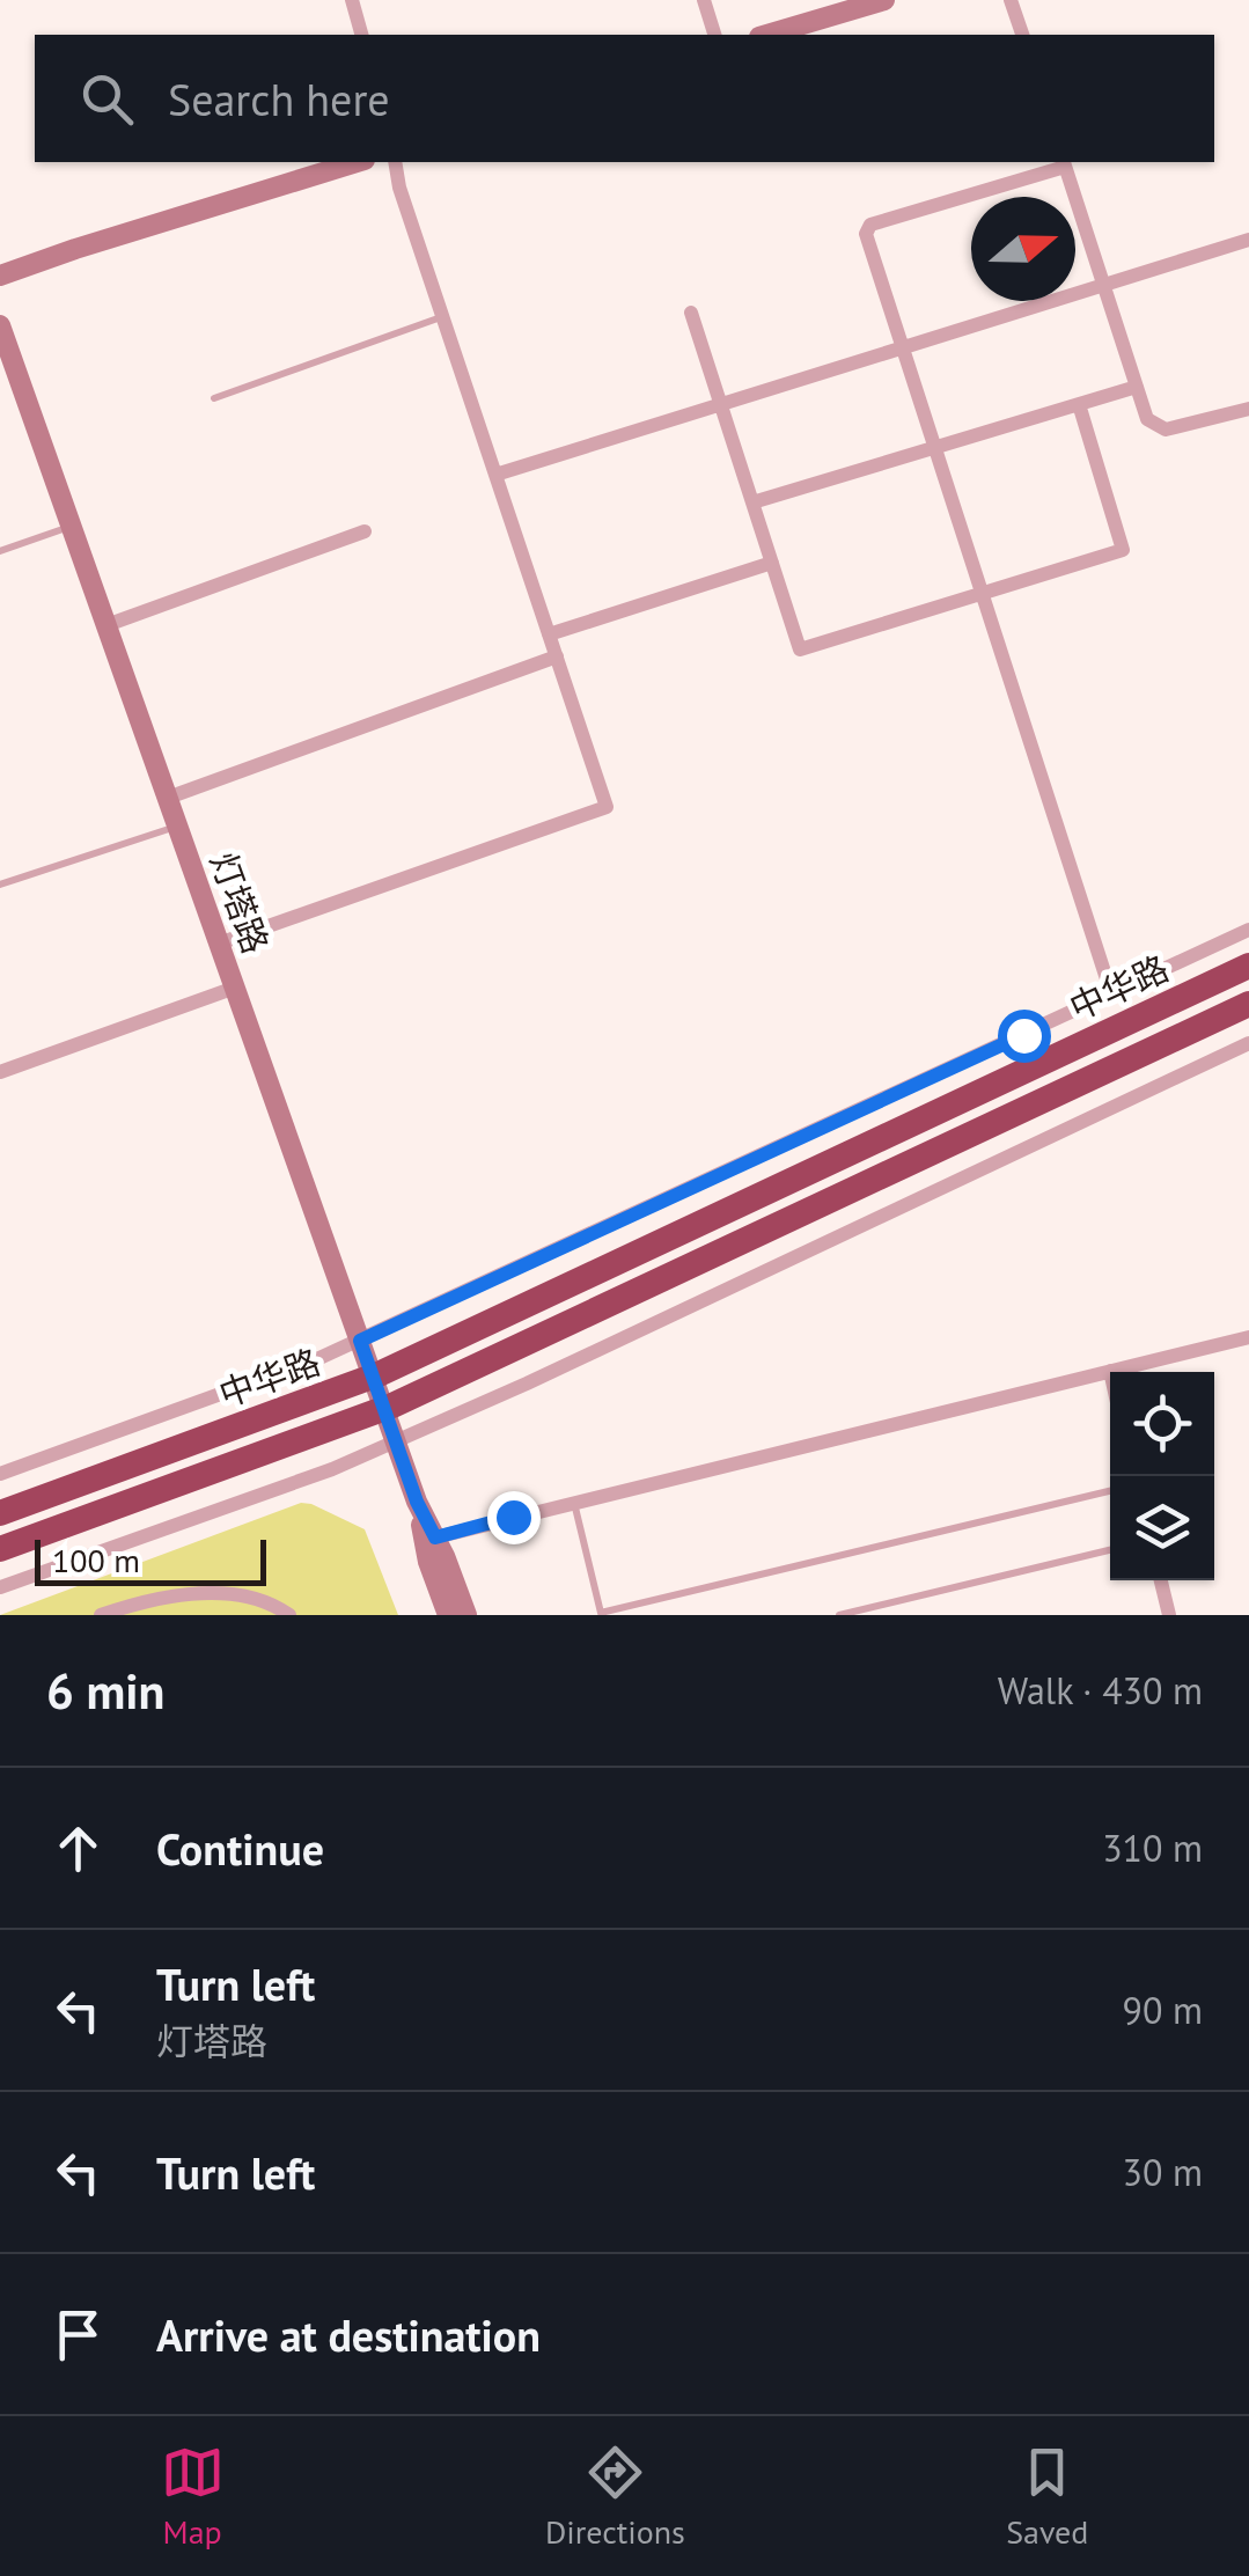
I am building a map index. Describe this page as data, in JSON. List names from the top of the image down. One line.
{"streets":{"highway":["中华路"],"street":["灯塔路"]},"crossings":[["灯塔路","中华路"]],"scale_bar":"100 m","north":"right","page":{"search":"Search here","scale":"100 m","heading":["6 min","Walk · 430 m"],"list":[["Continue","310 m"],["Turn left","灯塔路","90 m"],["Turn left","30 m"],"Arrive at destination"],"nav":["Map","Directions","Saved"]}}
